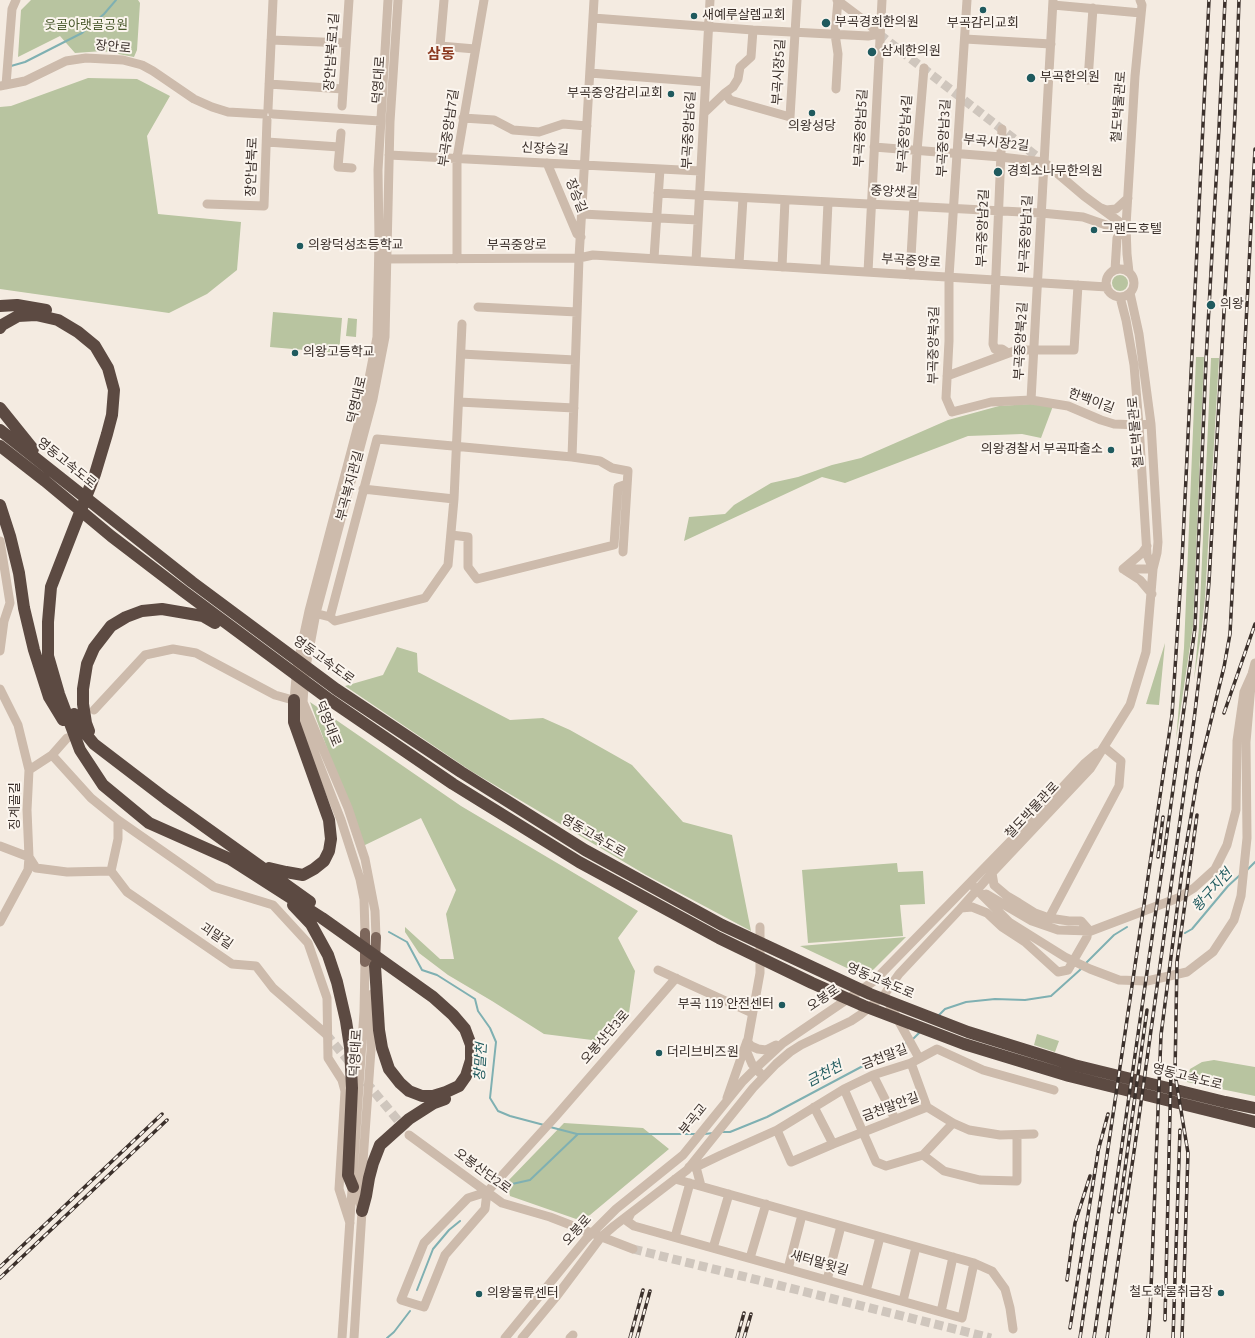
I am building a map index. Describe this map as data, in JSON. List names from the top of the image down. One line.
{"streets":{"highway":["영동고속도로"],"main road":["덕영대로"],"street":["장안로","장안남북로1길","부곡시장5길","철도박물관로","부곡중앙남7길","부곡중앙남5길","부곡중앙남6길","부곡중앙남4길","부곡중앙남3길","부곡시장2길","신장승길","장안남북로","중앙샛길","장승길","부곡중앙남2길","부곡중앙남1길","부곡중앙로","부곡중앙북2길","부곡중앙북3길","한백이길","부곡복지관길","징계골길","괴말길","오봉로","오봉산단3로","금천말길","금천말안길","부곡교","오봉산단2로","새터말윗길"]},"crossings":[["장안로","덕영대로"],["장안로","장안남북로"],["덕영대로","신장승길"],["덕영대로","부곡중앙로"],["철도박물관로","중앙샛길"],["철도박물관로","부곡중앙로"],["철도박물관로","한백이길"],["철도박물관로","오봉로"],["부곡중앙남7길","신장승길"],["부곡중앙남7길","부곡중앙로"],["부곡중앙남5길","부곡시장2길"],["부곡중앙남5길","중앙샛길"],["부곡중앙남5길","부곡중앙로"],["부곡중앙남6길","신장승길"],["부곡중앙남6길","중앙샛길"],["부곡중앙남6길","부곡중앙로"],["부곡중앙남4길","부곡시장2길"],["부곡중앙남4길","중앙샛길"],["부곡중앙남4길","부곡중앙로"],["부곡중앙남3길","부곡시장2길"],["부곡중앙남3길","중앙샛길"],["부곡중앙남3길","부곡중앙로"],["부곡중앙남3길","부곡중앙북3길"],["부곡시장2길","부곡중앙남2길"],["부곡시장2길","부곡중앙남1길"],["신장승길","장승길"],["중앙샛길","부곡중앙남2길"],["중앙샛길","부곡중앙남1길"],["장승길","부곡중앙로"],["부곡중앙남2길","부곡중앙로"],["부곡중앙남1길","부곡중앙로"],["부곡중앙남1길","부곡중앙북2길"],["부곡중앙로","부곡중앙북2길"],["부곡중앙로","부곡중앙북3길"],["부곡중앙북2길","한백이길"],["부곡중앙북3길","한백이길"],["오봉로","금천말길"],["오봉로","부곡교"],["오봉로","오봉산단2로"],["오봉로","새터말윗길"],["오봉산단3로","오봉산단2로"],["금천말길","금천말안길"]],"districts":["삼동"],"water":["황구지천","창말천","금천천"],"parks":["웃골아랫골공원"],"places":["부곡감리교회","새예루살렘교회","부곡경희한의원","삼세한의원","부곡한의원","부곡중앙감리교회","의왕성당","경희소나무한의원","그랜드호텔","의왕덕성초등학교","의왕","의왕고등학교","의왕경찰서 부곡파출소","부곡 119 안전센터","더리브비즈원","철도화물취급장","의왕물류센터"]}
